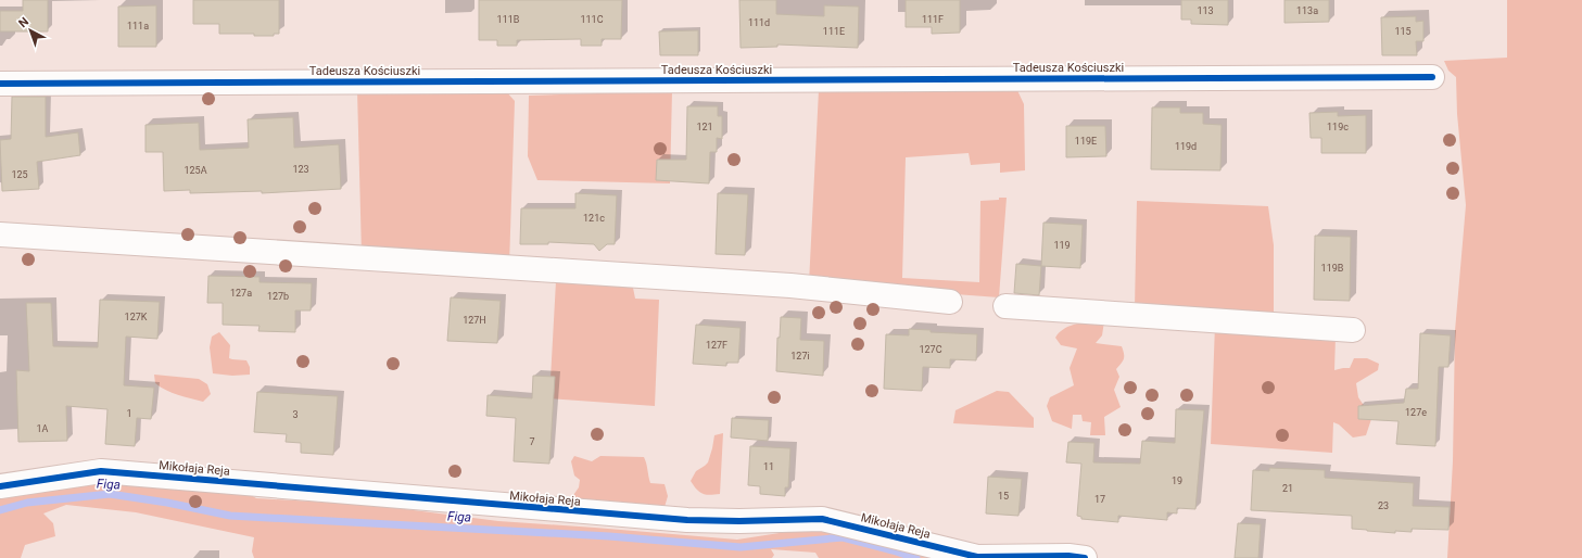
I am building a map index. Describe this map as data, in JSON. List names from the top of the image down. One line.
{"streets":{"street":["Tadeusza Kościuszki","Mikołaja Reja"]},"water":["Figa"],"house_numbers":["113","113a","111B","111C","111F","111d","111a","111E","115","121","119c","119E","119d","123","125A","125","121c","119","119B","127a","127b","127K","127H","127F","127C","127i","127e","1","3","1A","7","11","19","21","15","17","23"],"north":"top left"}
